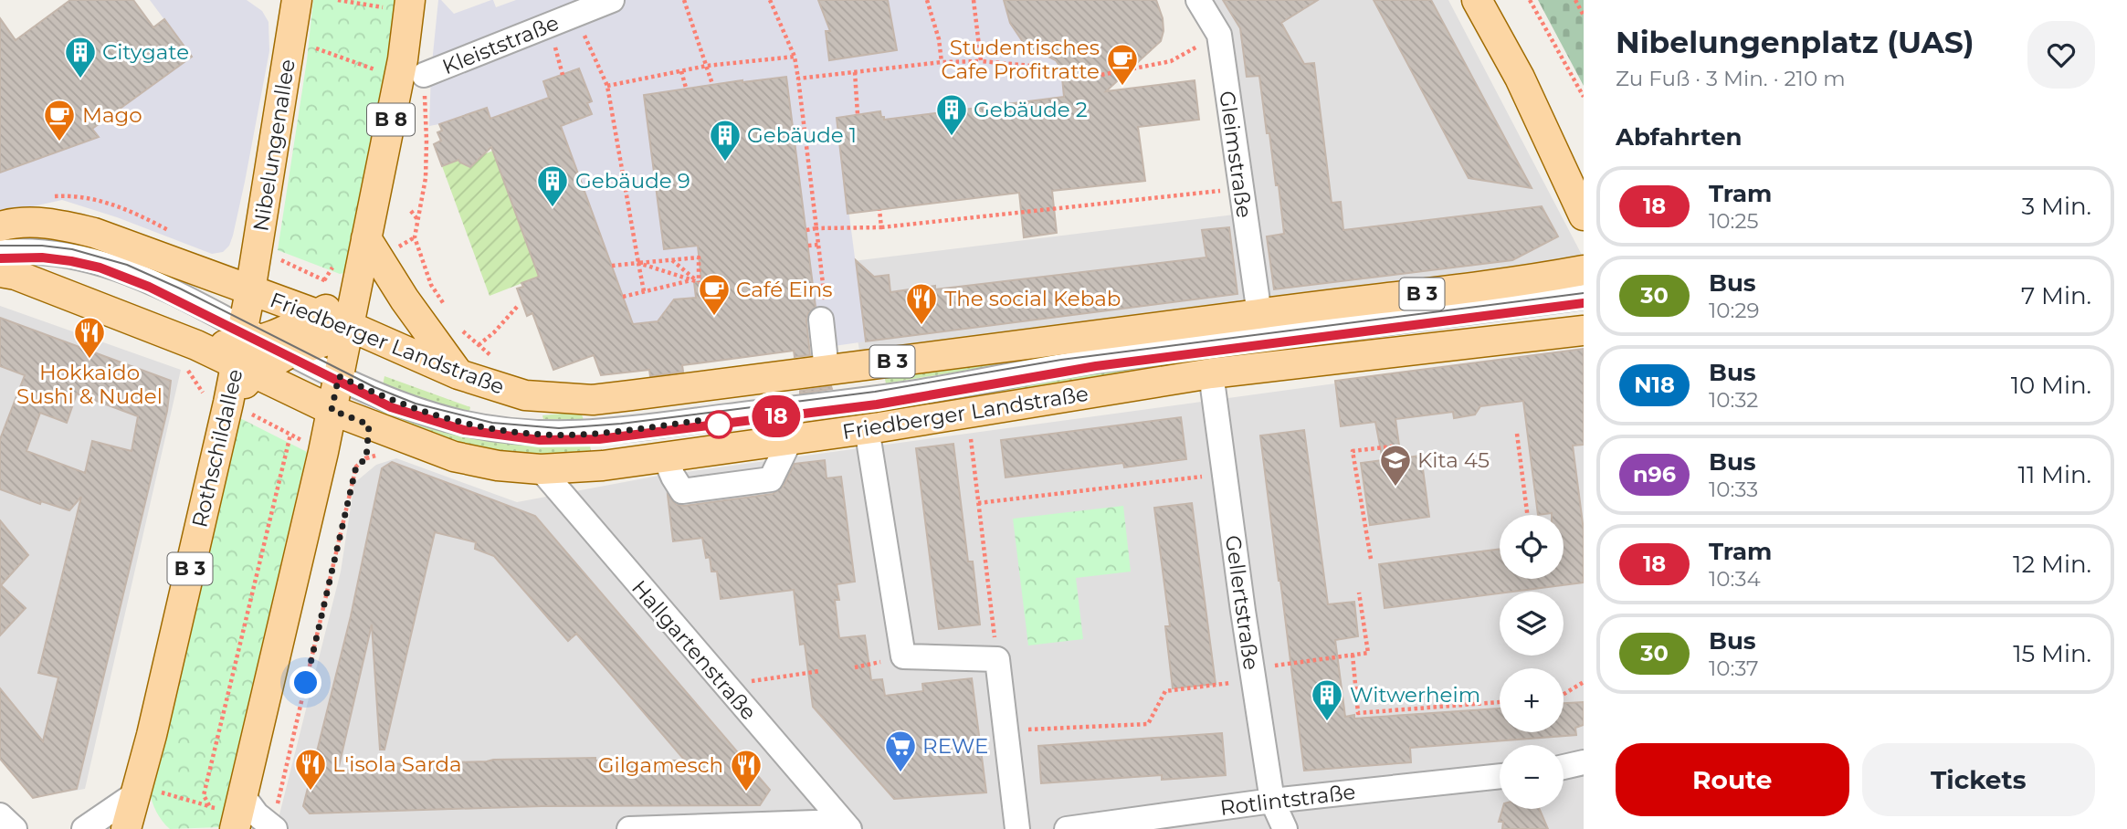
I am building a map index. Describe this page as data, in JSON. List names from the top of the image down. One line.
{"streets":{"main road":["B 8","Nibelungenallee","B 3","Friedberger Landstraße","Rothschildallee"],"street":["Kleiststraße","Gleimstraße","Gellertstraße","Hallgartenstraße","Rotlintstraße"]},"crossings":[["B 8","Friedberger Landstraße"],["Nibelungenallee","Friedberger Landstraße"],["Nibelungenallee","Rothschildallee"],["Gleimstraße","Friedberger Landstraße"],["Friedberger Landstraße","Rothschildallee"],["Friedberger Landstraße","Gellertstraße"],["Friedberger Landstraße","Hallgartenstraße"],["Gellertstraße","Rotlintstraße"]],"places":{"building":["Citygate","Gebäude 2","Gebäude 1","Gebäude 9","Witwerheim"],"cafe":["Studentisches Cafe Profitratte","Mago","Café Eins"],"restaurant":["The social Kebab","Hokkaido Sushi & Nudel","L'isola Sarda","Gilgamesch"],"school or university":["Kita 45"],"supermarket":["REWE"]},"lines":["tram line 18"],"page":{"on_map":"18","heading":[["Nibelungenplatz (UAS)","Zu Fuß · 3 Min. · 210 m"],"Abfahrten"],"list":[{"mark":"18","name":"Tram","note":"10:25","value":"3 Min."},{"mark":"30","name":"Bus","note":"10:29","value":"7 Min."},{"mark":"N18","name":"Bus","note":"10:32","value":"10 Min."},{"mark":"n96","name":"Bus","note":"10:33","value":"11 Min."},{"mark":"18","name":"Tram","note":"10:34","value":"12 Min."},{"mark":"30","name":"Bus","note":"10:37","value":"15 Min."}],"map_buttons":["+","−"],"buttons":["Route","Tickets"]}}
